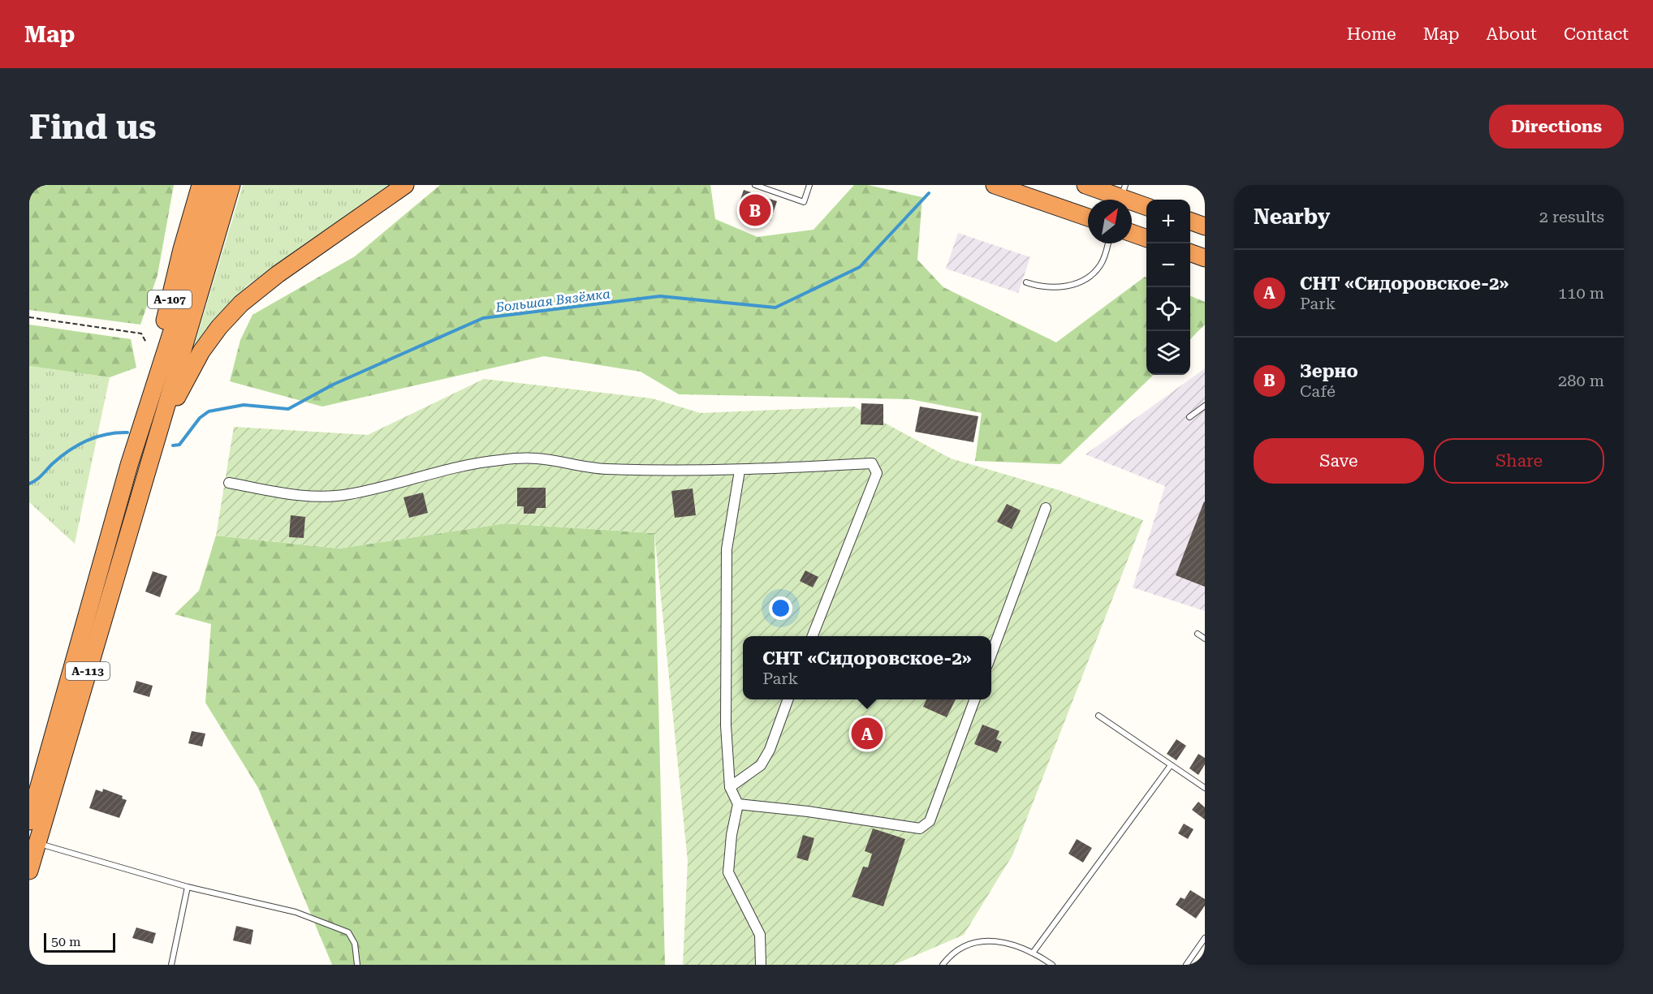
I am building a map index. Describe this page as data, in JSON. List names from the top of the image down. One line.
{"streets":{"highway":["А-107","А-113"]},"crossings":[["А-107","А-113"]],"water":["Большая Вязёмка"],"scale_bar":"50 m","north":"top right","page":{"header":"Map","nav":["Home","Map","About","Contact"],"buttons":["Directions",["Save","Share"]],"title":"Find us","heading":["Nearby","2 results"],"pins":["B","A"],"map_buttons":["+","−"],"list":[{"mark":"A","name":"СНТ «Сидоровское-2»","note":"Park","value":"110 m"},{"mark":"B","name":"Зерно","note":"Café","value":"280 m"}],"popup":["СНТ «Сидоровское-2»","Park"],"scale":"50 m"}}
